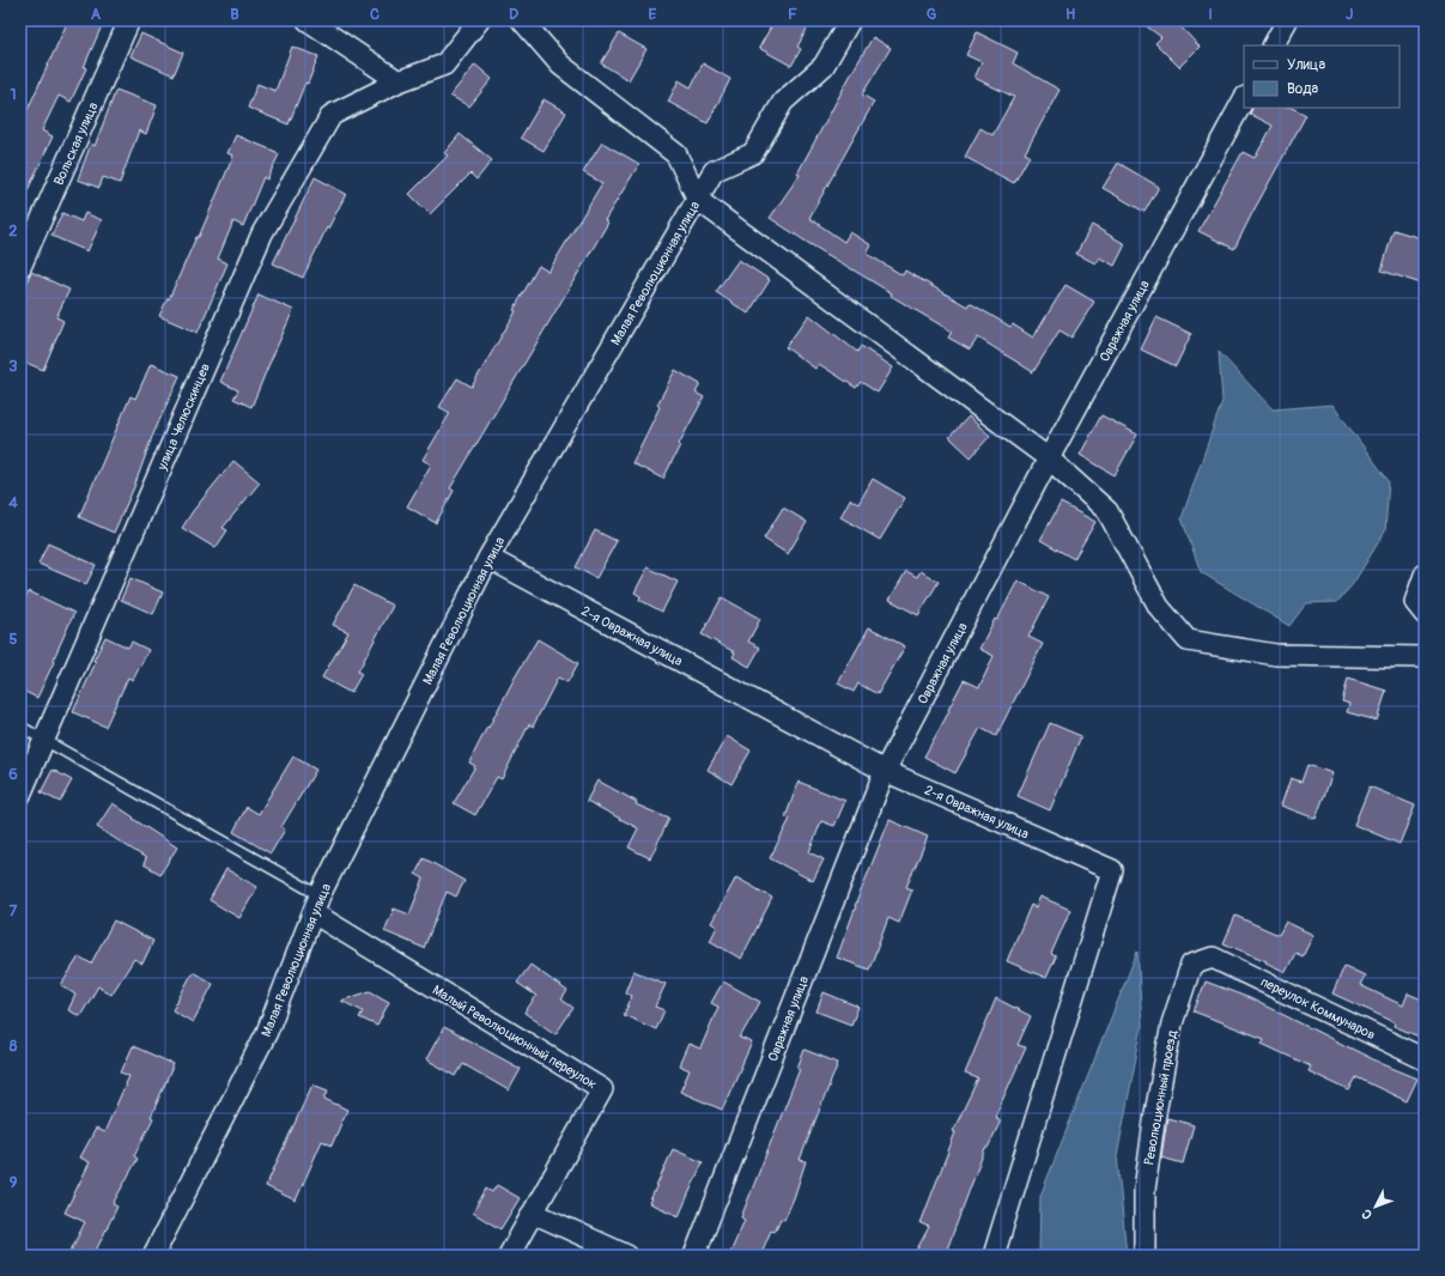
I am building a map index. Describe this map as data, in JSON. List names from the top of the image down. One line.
{"streets":{"street":["Вольская улица","Малая Революционная улица","Овражная улица","улица Челюскинцев","2-я Овражная улица","переулок Коммунаров","Малый Революционный переулок","Революционный проезд"]},"crossings":[["Малая Революционная улица","2-я Овражная улица"],["Малая Революционная улица","Малый Революционный переулок"],["Овражная улица","2-я Овражная улица"],["переулок Коммунаров","Революционный проезд"]],"legend":["Улица","Вода"],"north":"bottom left","grid":{"columns":["A","B","C","D","E","F","G","H","I","J"],"rows":["1","2","3","4","5","6","7","8","9"]}}
